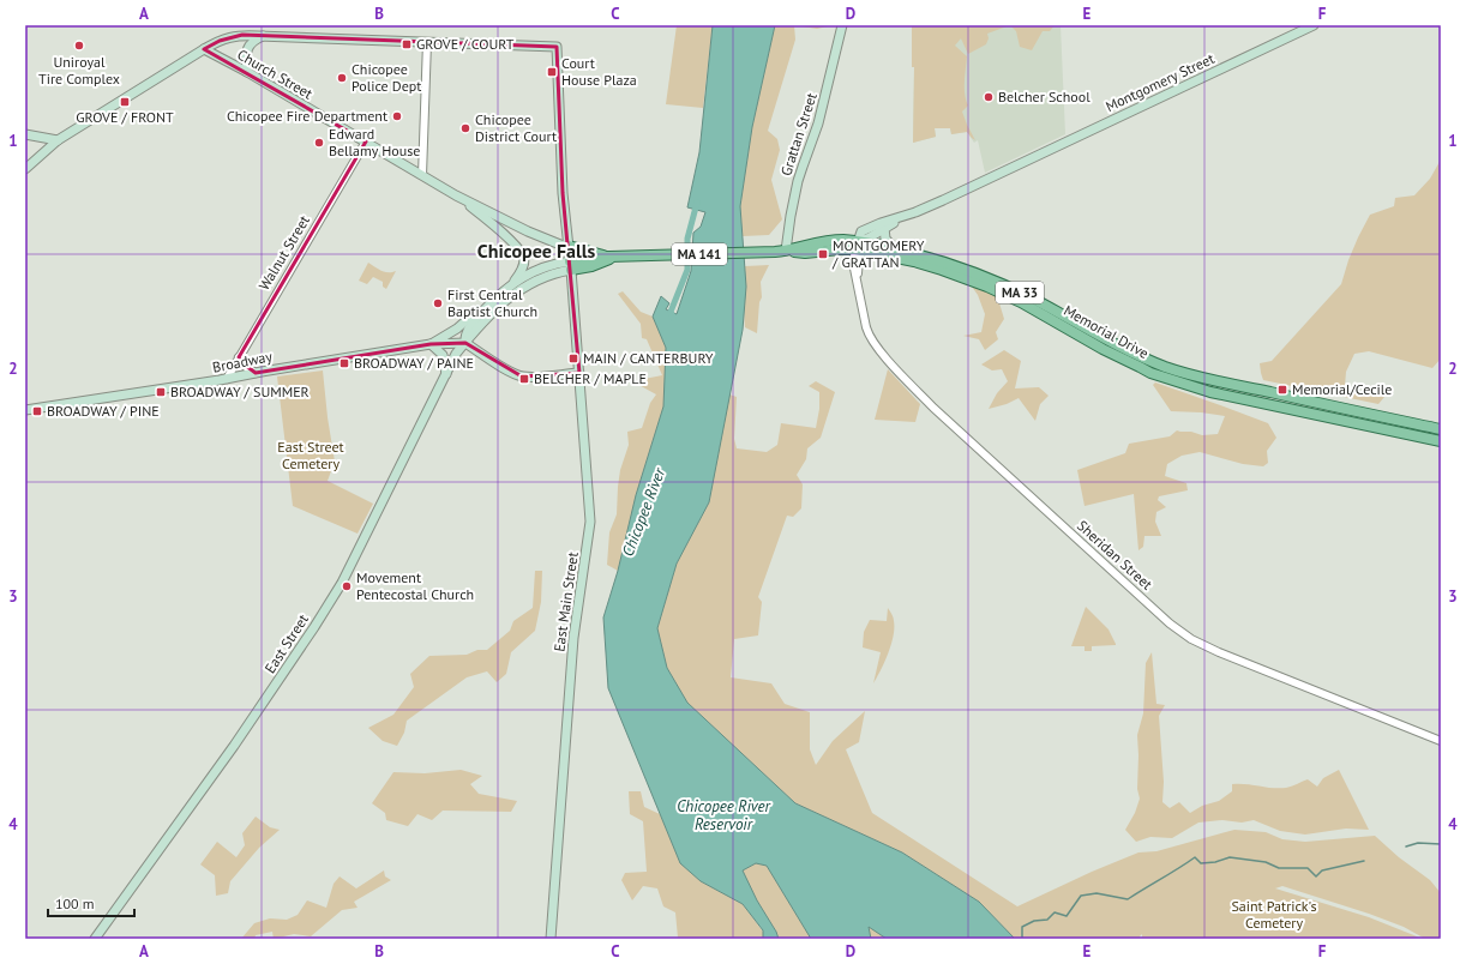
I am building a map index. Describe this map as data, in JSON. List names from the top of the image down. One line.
{"streets":{"main road":["Church Street","Montgomery Street","Grattan Street","MA 141","MA 33","Memorial Drive","Broadway","East Main Street","East Street"],"street":["Walnut Street","Sheridan Street"]},"crossings":[["Church Street","Walnut Street"],["Church Street","East Main Street"],["Montgomery Street","Memorial Drive"],["Montgomery Street","Sheridan Street"],["Grattan Street","MA 141"],["Grattan Street","Memorial Drive"],["Walnut Street","Broadway"],["MA 141","Memorial Drive"],["MA 141","East Main Street"],["Memorial Drive","Sheridan Street"],["Broadway","East Street"]],"districts":["Chicopee Falls"],"water":["Chicopee River","Chicopee River Reservoir"],"parks":["East Street Cemetery","Saint Patrick's Cemetery"],"places":{"transit":["GROVE / COURT","Court House Plaza","GROVE / FRONT","MONTGOMERY / GRATTAN","MAIN / CANTERBURY","BROADWAY / PAINE","BELCHER / MAPLE","Memorial/Cecile","BROADWAY / SUMMER","BROADWAY / PINE"],"other":["Uniroyal Tire Complex","Chicopee Police Dept","Belcher School","Chicopee Fire Department","Chicopee District Court","Edward Bellamy House","First Central Baptist Church","Movement Pentecostal Church"]},"scale_bar":"100 m","grid":{"columns":["A","B","C","D","E","F"],"rows":["1","2","3","4"]}}
